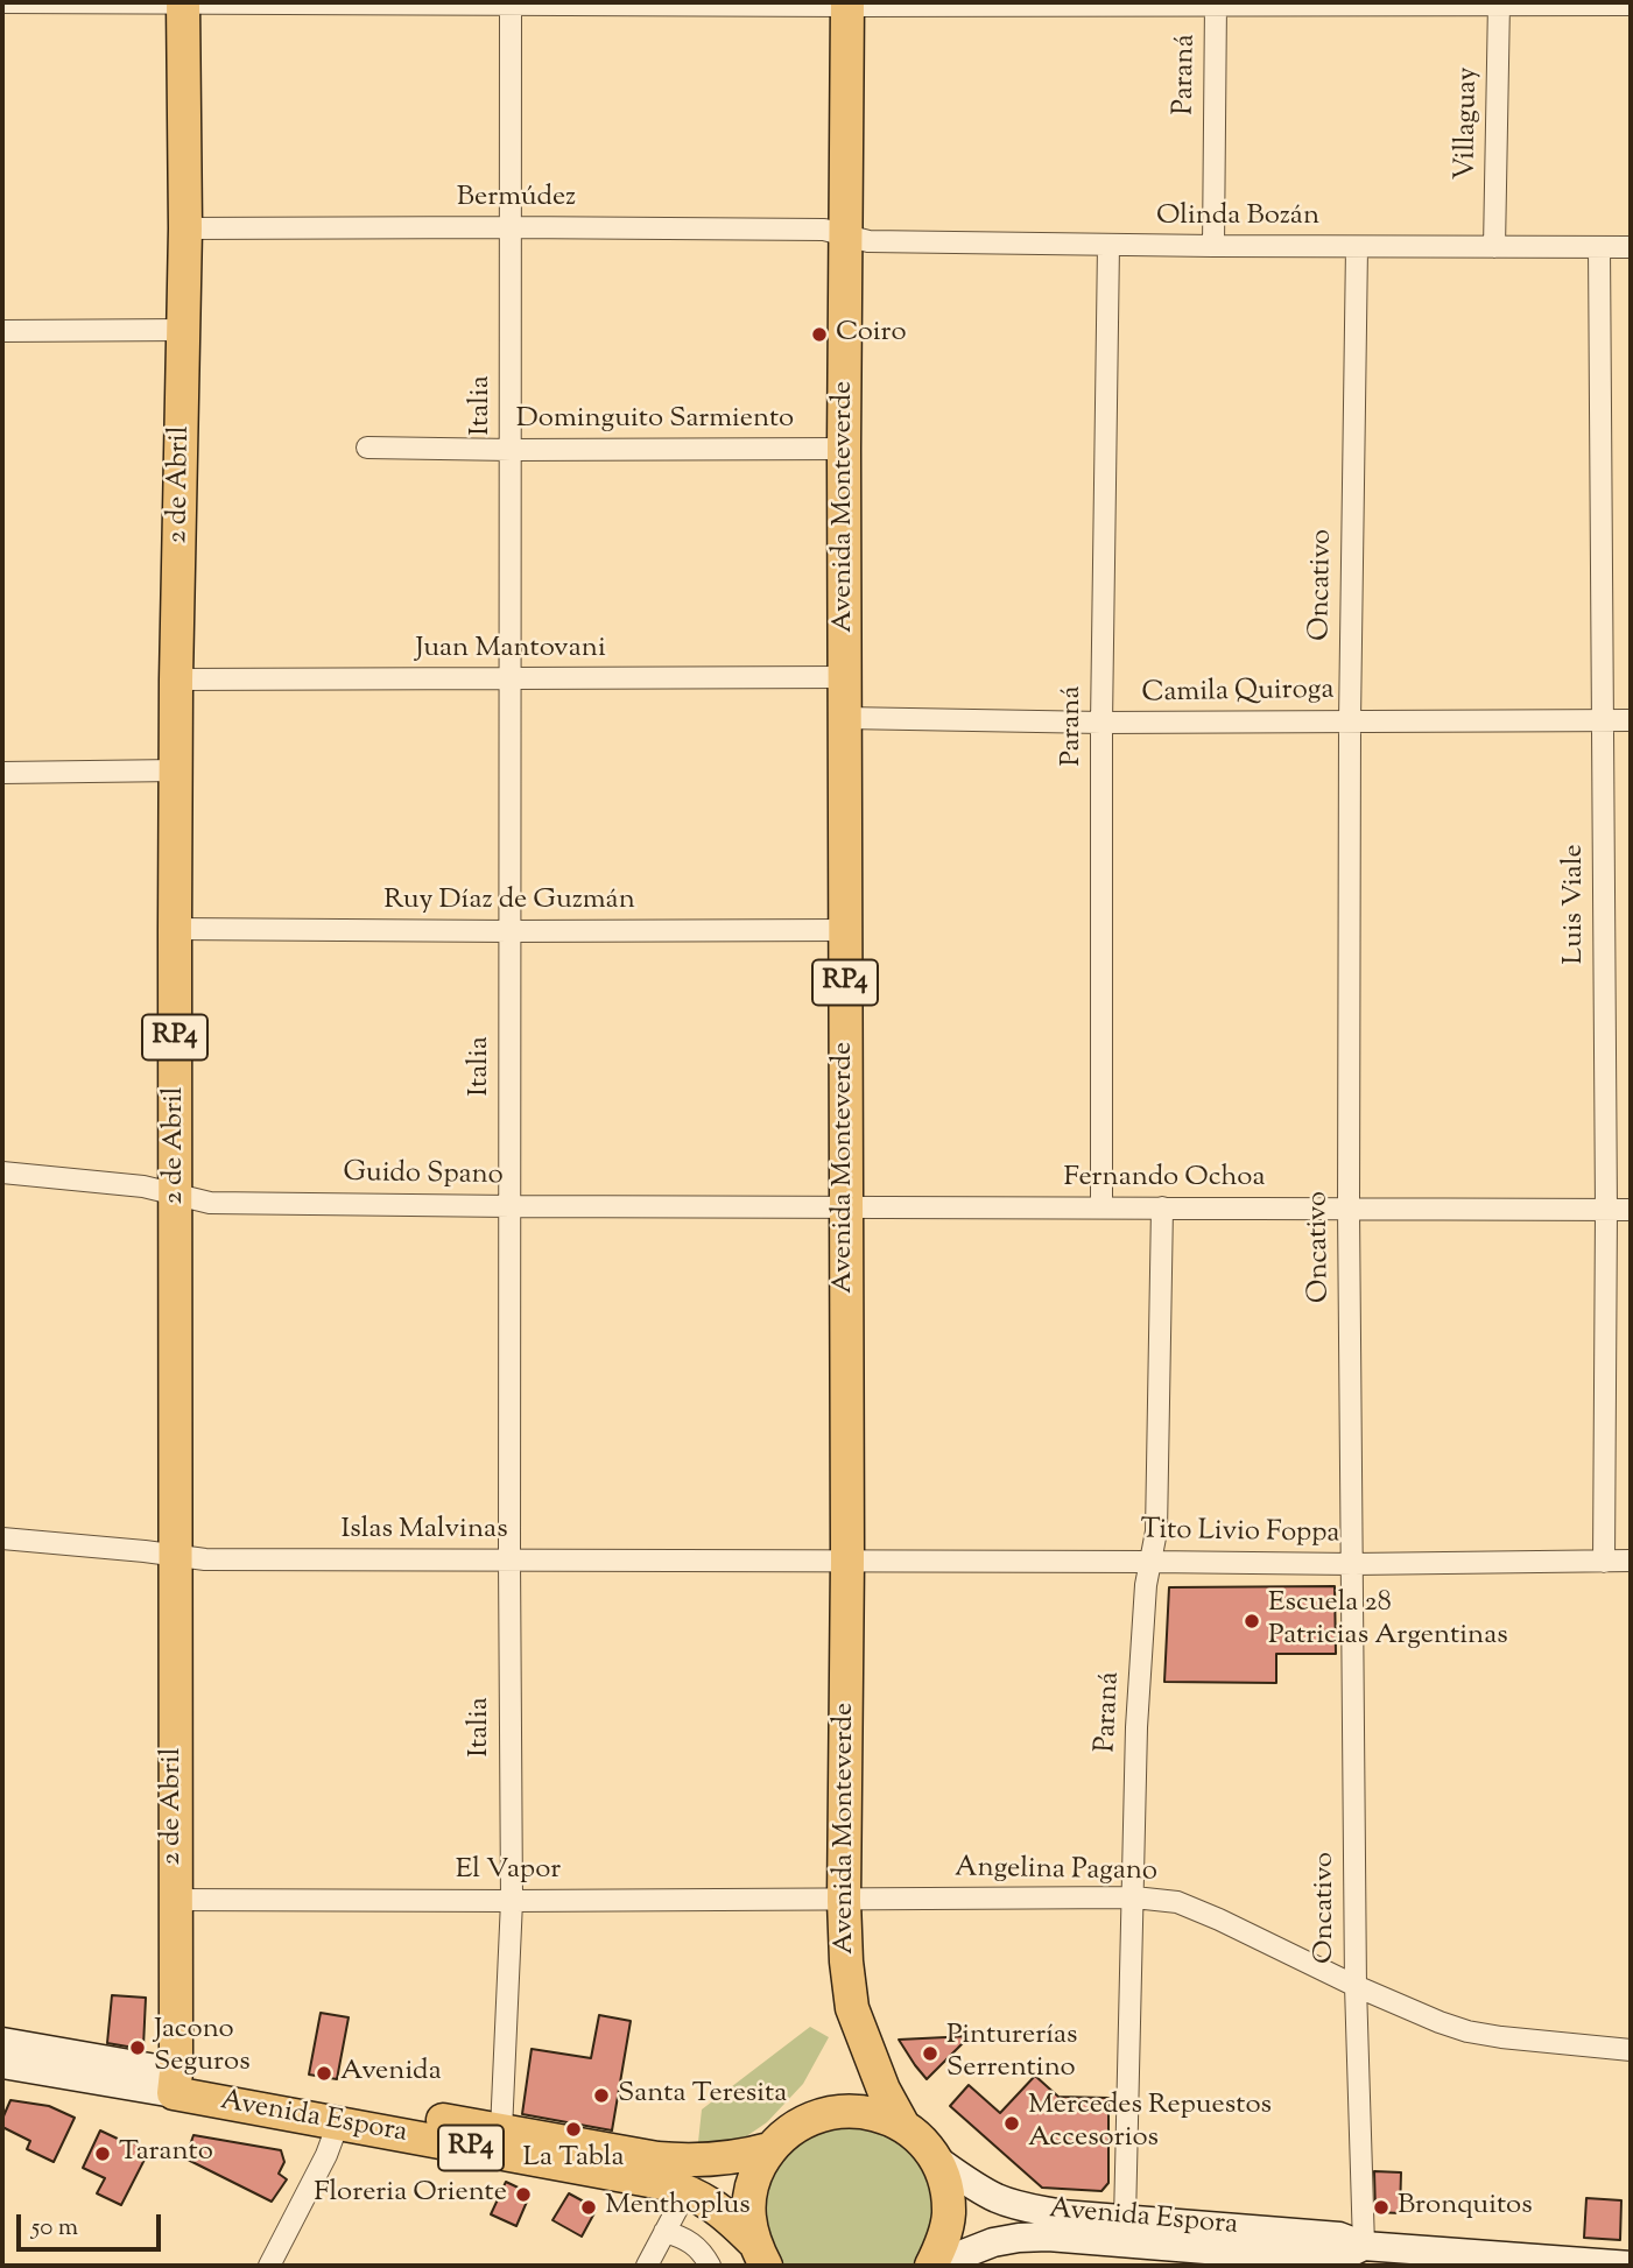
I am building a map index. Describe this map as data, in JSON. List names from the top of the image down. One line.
{"streets":{"main road":["2 de Abril","Avenida Monteverde","RP4","Avenida Espora"],"street":["Paraná","Villaguay","Bermúdez","Olinda Bozán","Italia","Dominguito Sarmiento","Oncativo","Juan Mantovani","Camila Quiroga","Ruy Díaz de Guzmán","Luis Viale","Guido Spano","Fernando Ochoa","Islas Malvinas","Tito Livio Foppa","El Vapor","Angelina Pagano"]},"crossings":[["Paraná","Olinda Bozán"],["Paraná","Camila Quiroga"],["Paraná","Fernando Ochoa"],["Paraná","Tito Livio Foppa"],["Paraná","Angelina Pagano"],["Paraná","Avenida Espora"],["Villaguay","Olinda Bozán"],["Bermúdez","Olinda Bozán"],["Bermúdez","Italia"],["Bermúdez","2 de Abril"],["Bermúdez","Avenida Monteverde"],["Olinda Bozán","Avenida Monteverde"],["Olinda Bozán","Oncativo"],["Olinda Bozán","Luis Viale"],["Italia","Dominguito Sarmiento"],["Italia","Juan Mantovani"],["Italia","Ruy Díaz de Guzmán"],["Italia","Guido Spano"],["Italia","Islas Malvinas"],["Italia","El Vapor"],["Italia","Avenida Espora"],["Dominguito Sarmiento","Avenida Monteverde"],["2 de Abril","Juan Mantovani"],["2 de Abril","Ruy Díaz de Guzmán"],["2 de Abril","Guido Spano"],["2 de Abril","Islas Malvinas"],["2 de Abril","El Vapor"],["2 de Abril","Avenida Espora"],["Avenida Monteverde","Juan Mantovani"],["Avenida Monteverde","Camila Quiroga"],["Avenida Monteverde","Ruy Díaz de Guzmán"],["Avenida Monteverde","RP4"],["Avenida Monteverde","Guido Spano"],["Avenida Monteverde","Fernando Ochoa"],["Avenida Monteverde","Islas Malvinas"],["Avenida Monteverde","Tito Livio Foppa"],["Avenida Monteverde","El Vapor"],["Avenida Monteverde","Angelina Pagano"],["Oncativo","Camila Quiroga"],["Oncativo","Fernando Ochoa"],["Oncativo","Tito Livio Foppa"],["Oncativo","Angelina Pagano"],["Oncativo","Avenida Espora"],["Camila Quiroga","Luis Viale"],["Luis Viale","Fernando Ochoa"],["Luis Viale","Tito Livio Foppa"],["RP4","Avenida Espora"],["Guido Spano","Fernando Ochoa"],["Islas Malvinas","Tito Livio Foppa"],["El Vapor","Angelina Pagano"]],"places":["Coiro","Escuela 28 Patricias Argentinas","Jacono Seguros","Pinturerías Serrentino","Avenida","Santa Teresita","Mercedes Repuestos Accesorios","La Tabla","Taranto","Floreria Oriente","Menthoplus","Bronquitos"],"scale_bar":"50 m"}
